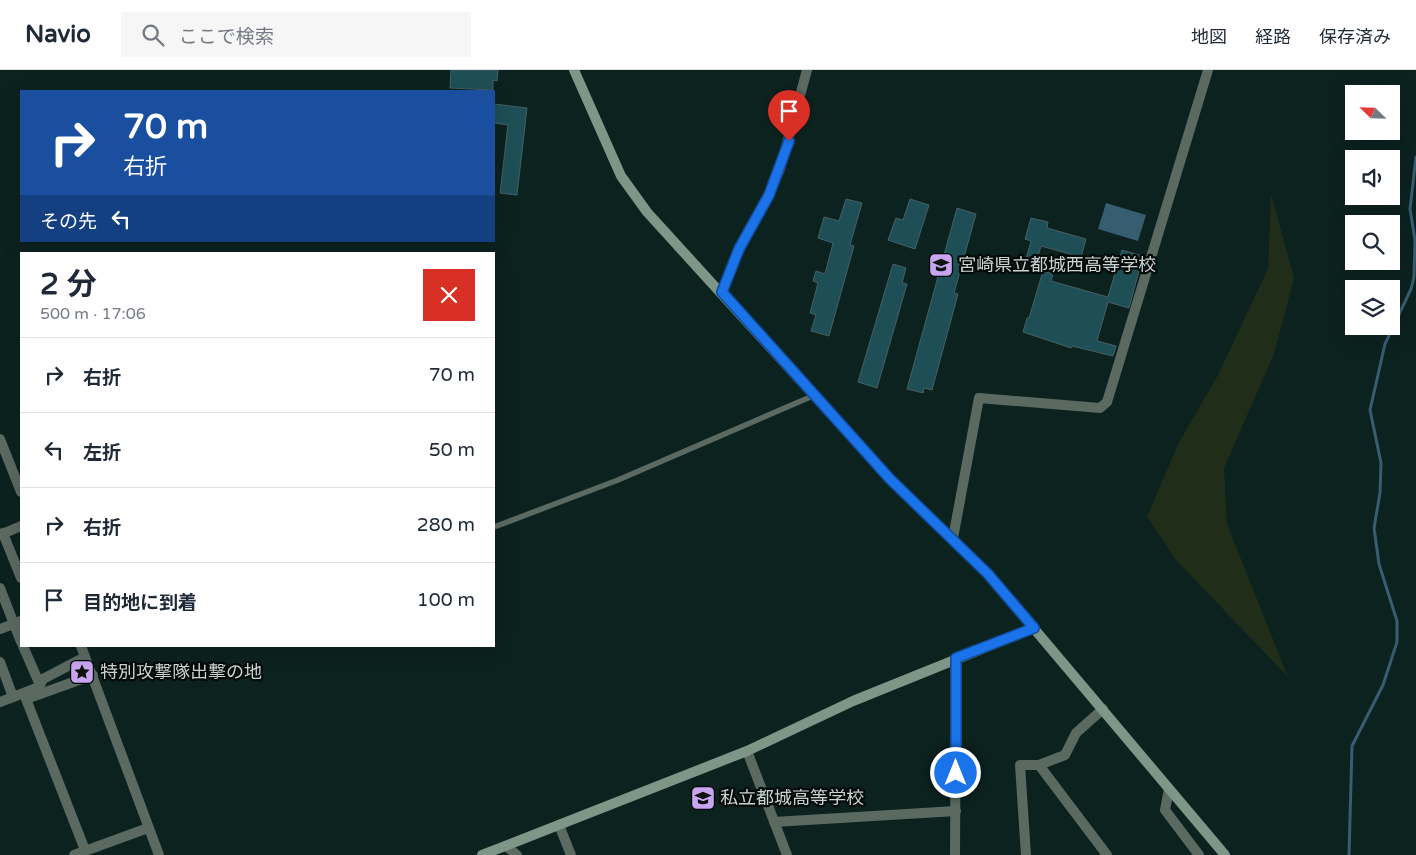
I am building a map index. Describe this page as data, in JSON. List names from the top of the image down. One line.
{"places":{"school or university":["宮崎県立都城西高等学校","私立都城高等学校"],"place":["特別攻撃隊出撃の地"]},"north":"top left","page":{"header":"Navio","search":"ここで検索","nav":["地図","経路","保存済み"],"turn":["70 m","右折"],"then":"その先","heading":["2 分","500 m · 17:06"],"list":[{"name":"右折","value":"70 m"},{"name":"左折","value":"50 m"},{"name":"右折","value":"280 m"},{"name":"目的地に到着","value":"100 m"}]}}
